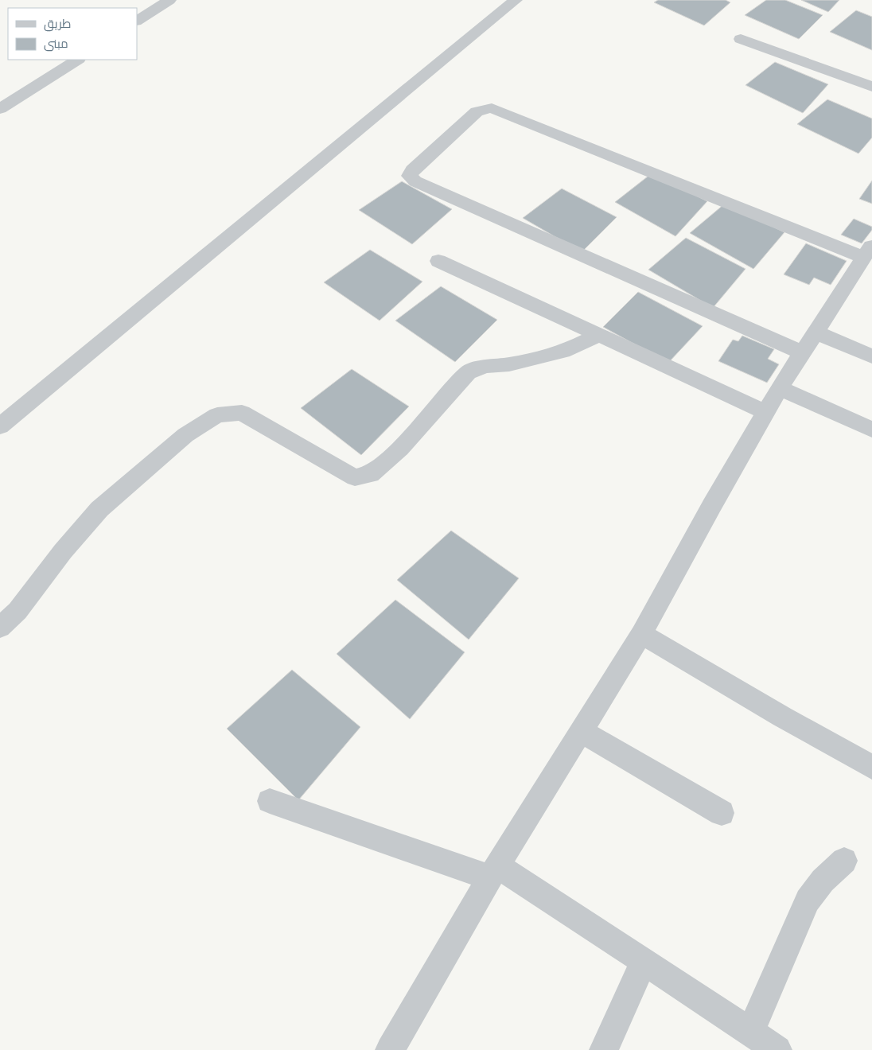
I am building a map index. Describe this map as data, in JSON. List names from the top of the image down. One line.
{"legend":["طريق","مبنى"]}
